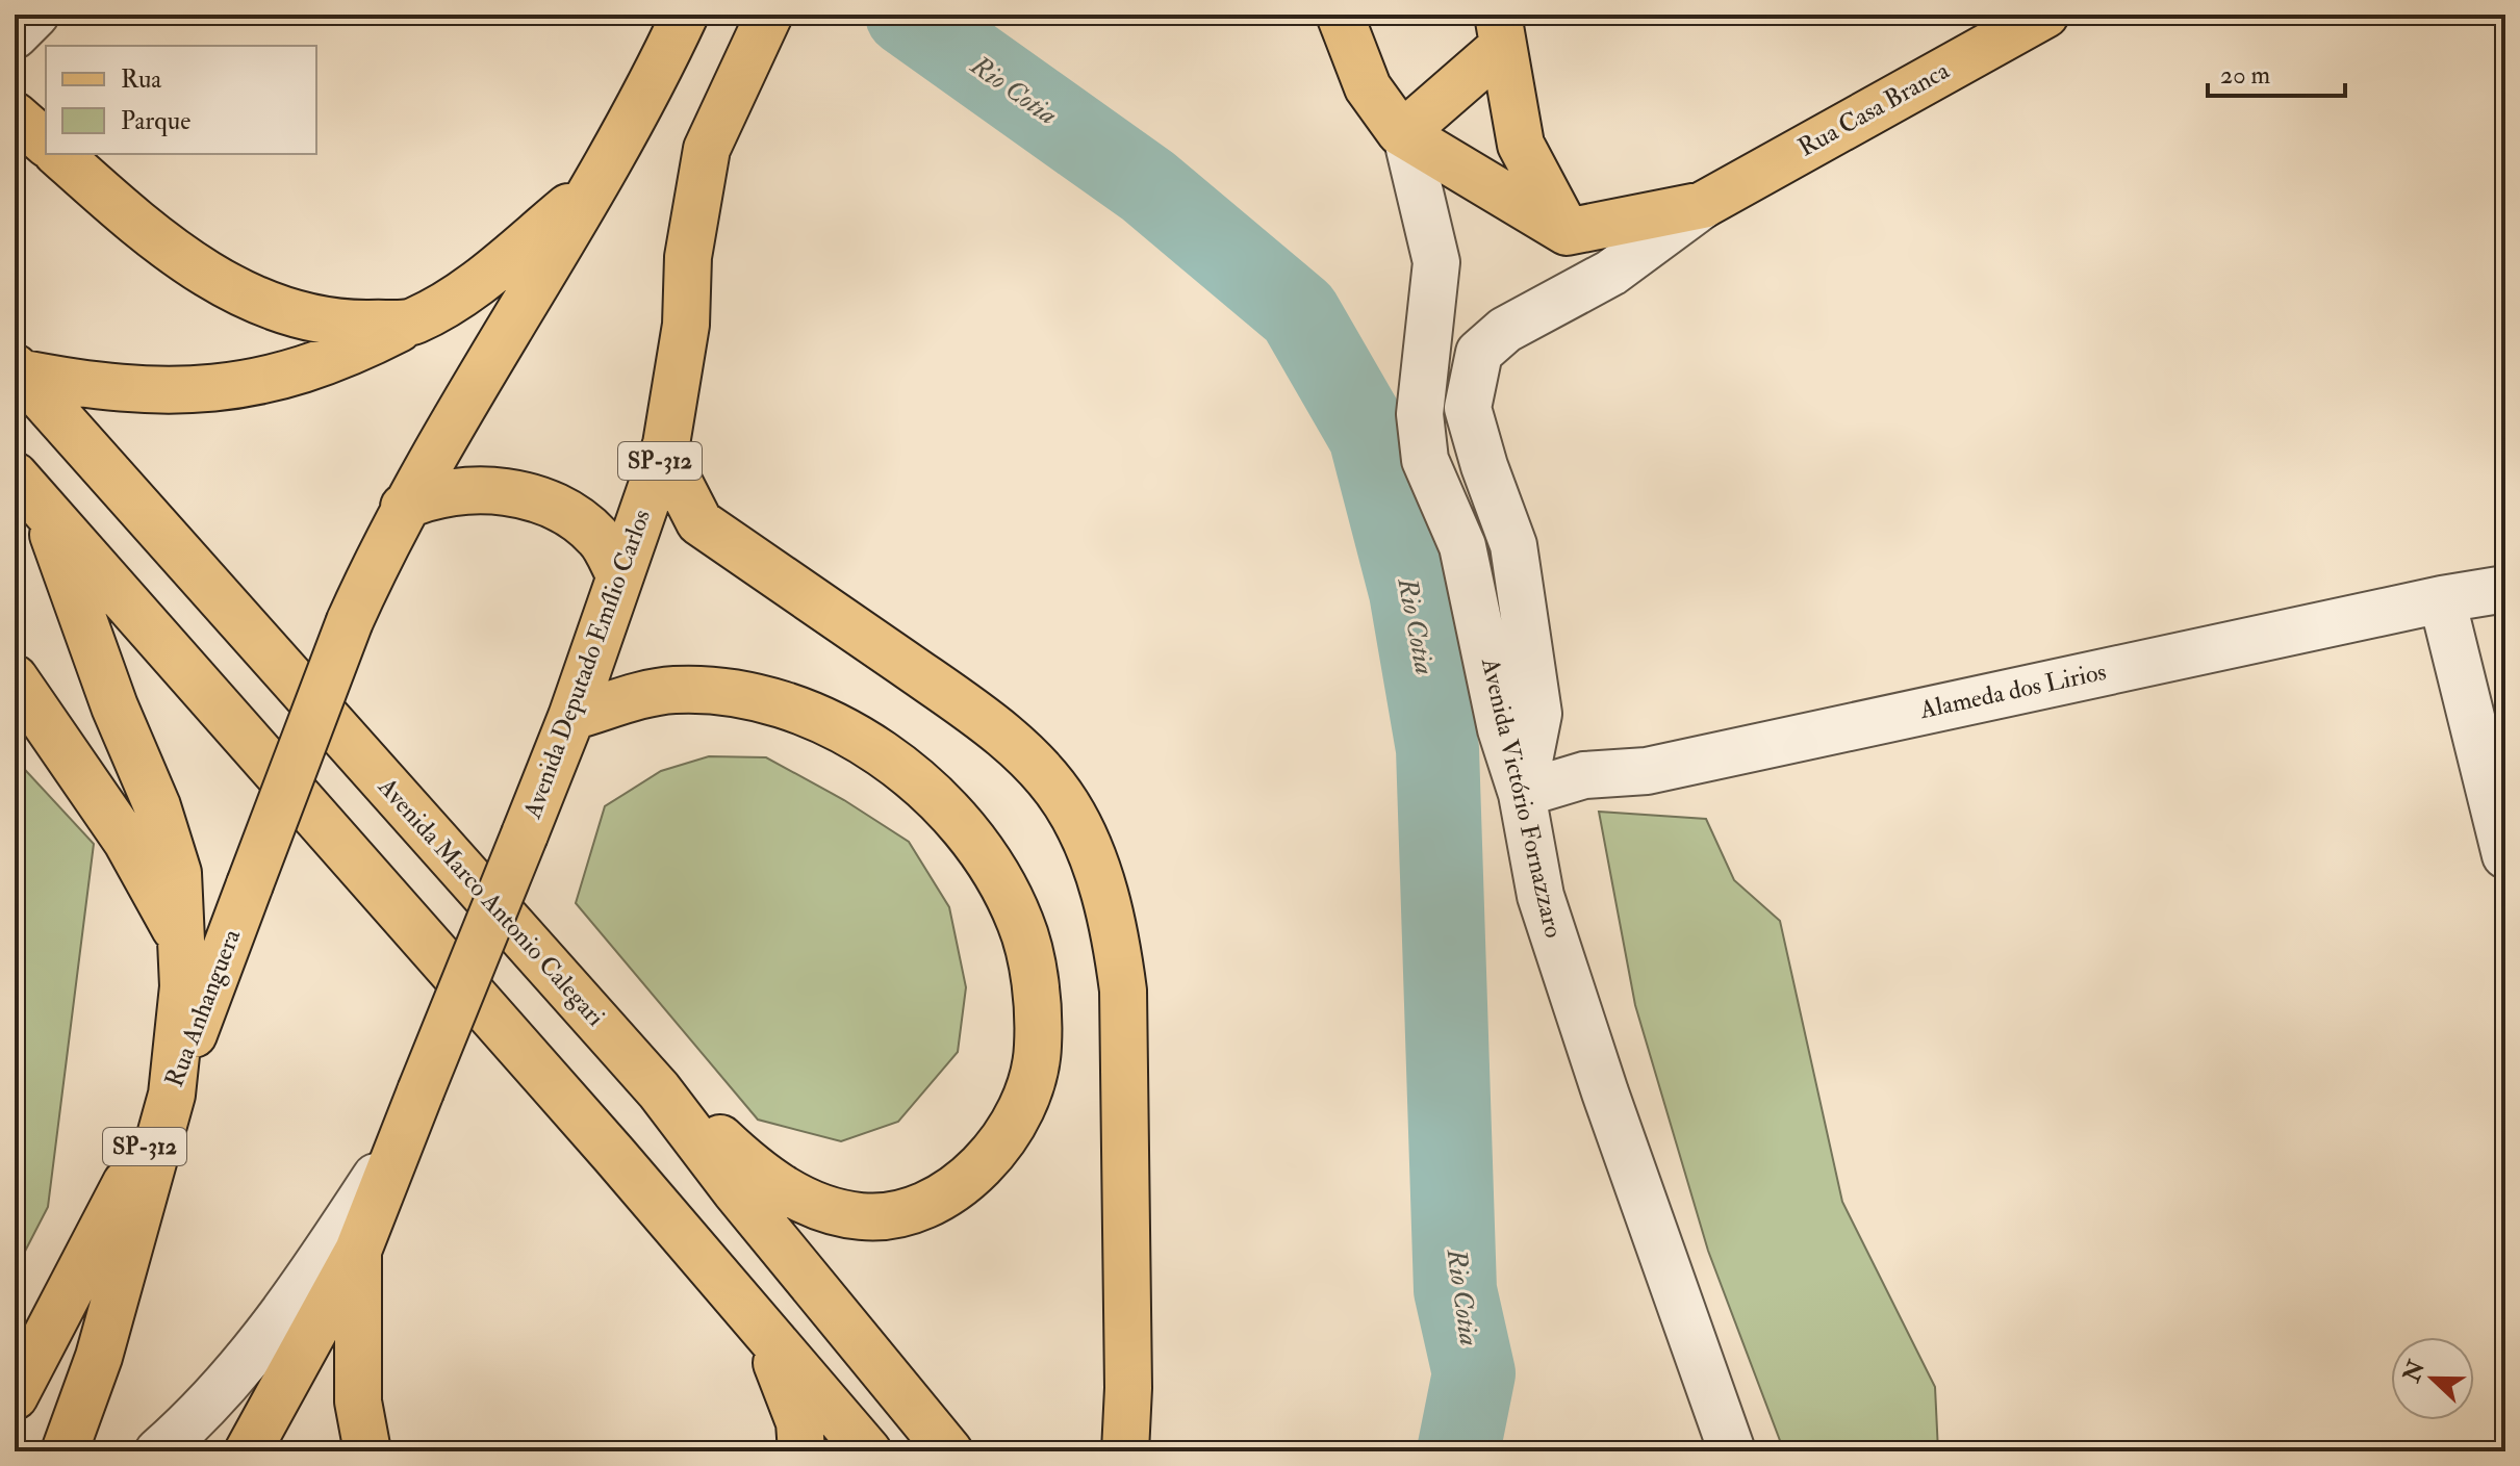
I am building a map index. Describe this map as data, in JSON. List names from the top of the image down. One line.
{"streets":{"main road":["Rua Casa Branca","SP-312","Avenida Deputado Emílio Carlos","Avenida Victório Fornazzaro","Avenida Marco Antonio Calegari","Rua Anhanguera"],"street":["Alameda dos Lirios"]},"crossings":[["SP-312","Avenida Deputado Emílio Carlos"],["SP-312","Rua Anhanguera"],["Alameda dos Lirios","Avenida Victório Fornazzaro"]],"water":["Rio Cotia"],"legend":["Rua","Parque"],"scale_bar":"20 m","north":"left"}
